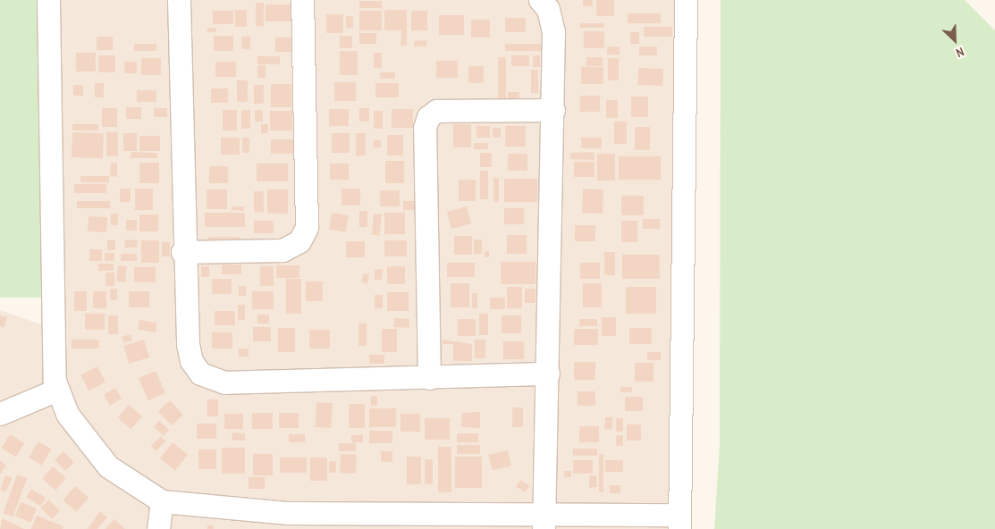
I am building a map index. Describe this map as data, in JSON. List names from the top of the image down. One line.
{"north":"bottom right"}
